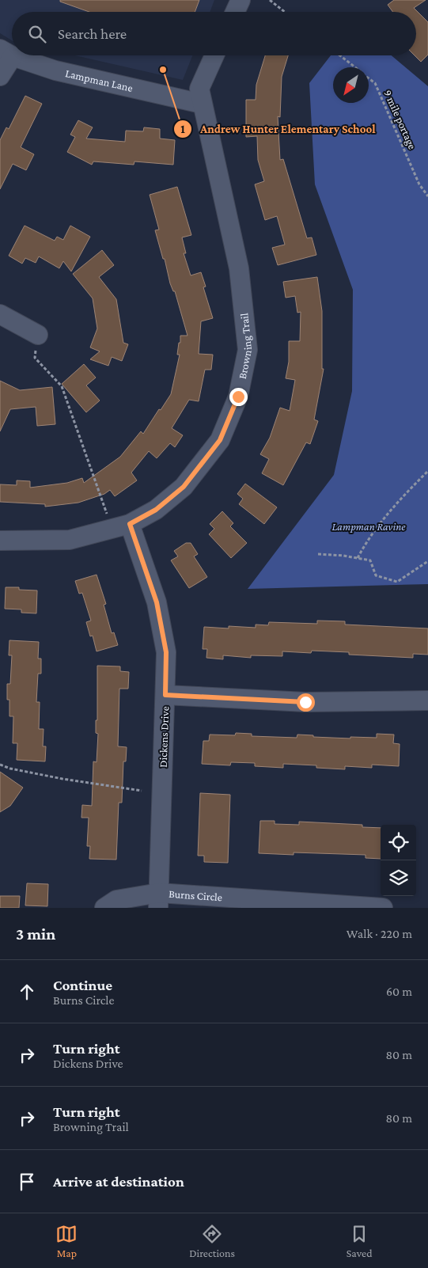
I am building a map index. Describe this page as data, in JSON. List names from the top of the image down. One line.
{"streets":{"street":["Lampman Lane","Browning Trail","Dickens Drive","Burns Circle"],"path":["9 mile portage"]},"crossings":[["Lampman Lane","Browning Trail"],["Browning Trail","Dickens Drive"],["Dickens Drive","Burns Circle"]],"parks":["Lampman Ravine"],"places":["Andrew Hunter Elementary School"],"north":"bottom left","page":{"search":"Search here","heading":["3 min","Walk · 220 m"],"list":[["Continue","Burns Circle","60 m"],["Turn right","Dickens Drive","80 m"],["Turn right","Browning Trail","80 m"],"Arrive at destination"],"nav":["Map","Directions","Saved"]}}
